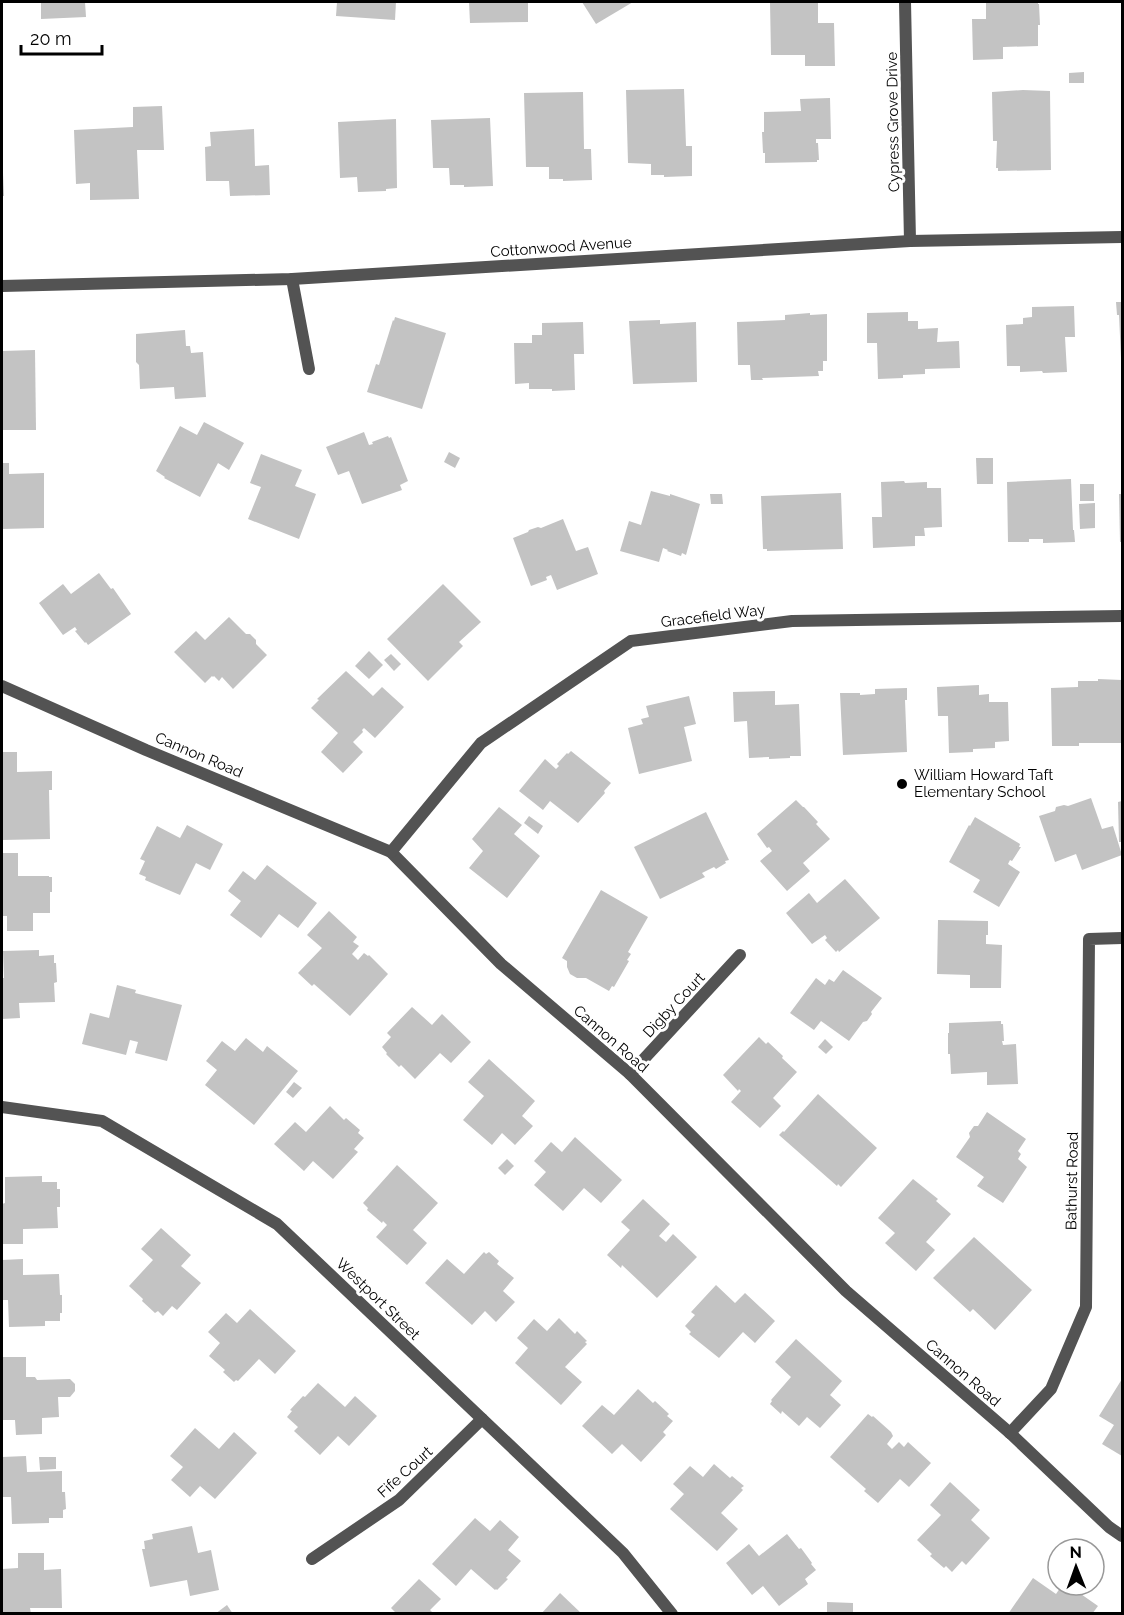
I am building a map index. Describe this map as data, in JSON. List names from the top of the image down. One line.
{"streets":{"street":["Cypress Grove Drive","Cottonwood Avenue","Gracefield Way","Cannon Road","Digby Court","Bathurst Road","Westport Street","Fife Court"]},"crossings":[["Cypress Grove Drive","Cottonwood Avenue"],["Gracefield Way","Cannon Road"],["Cannon Road","Digby Court"],["Cannon Road","Bathurst Road"],["Westport Street","Fife Court"]],"places":["William Howard Taft Elementary School"],"scale_bar":"20 m","north":"top"}
